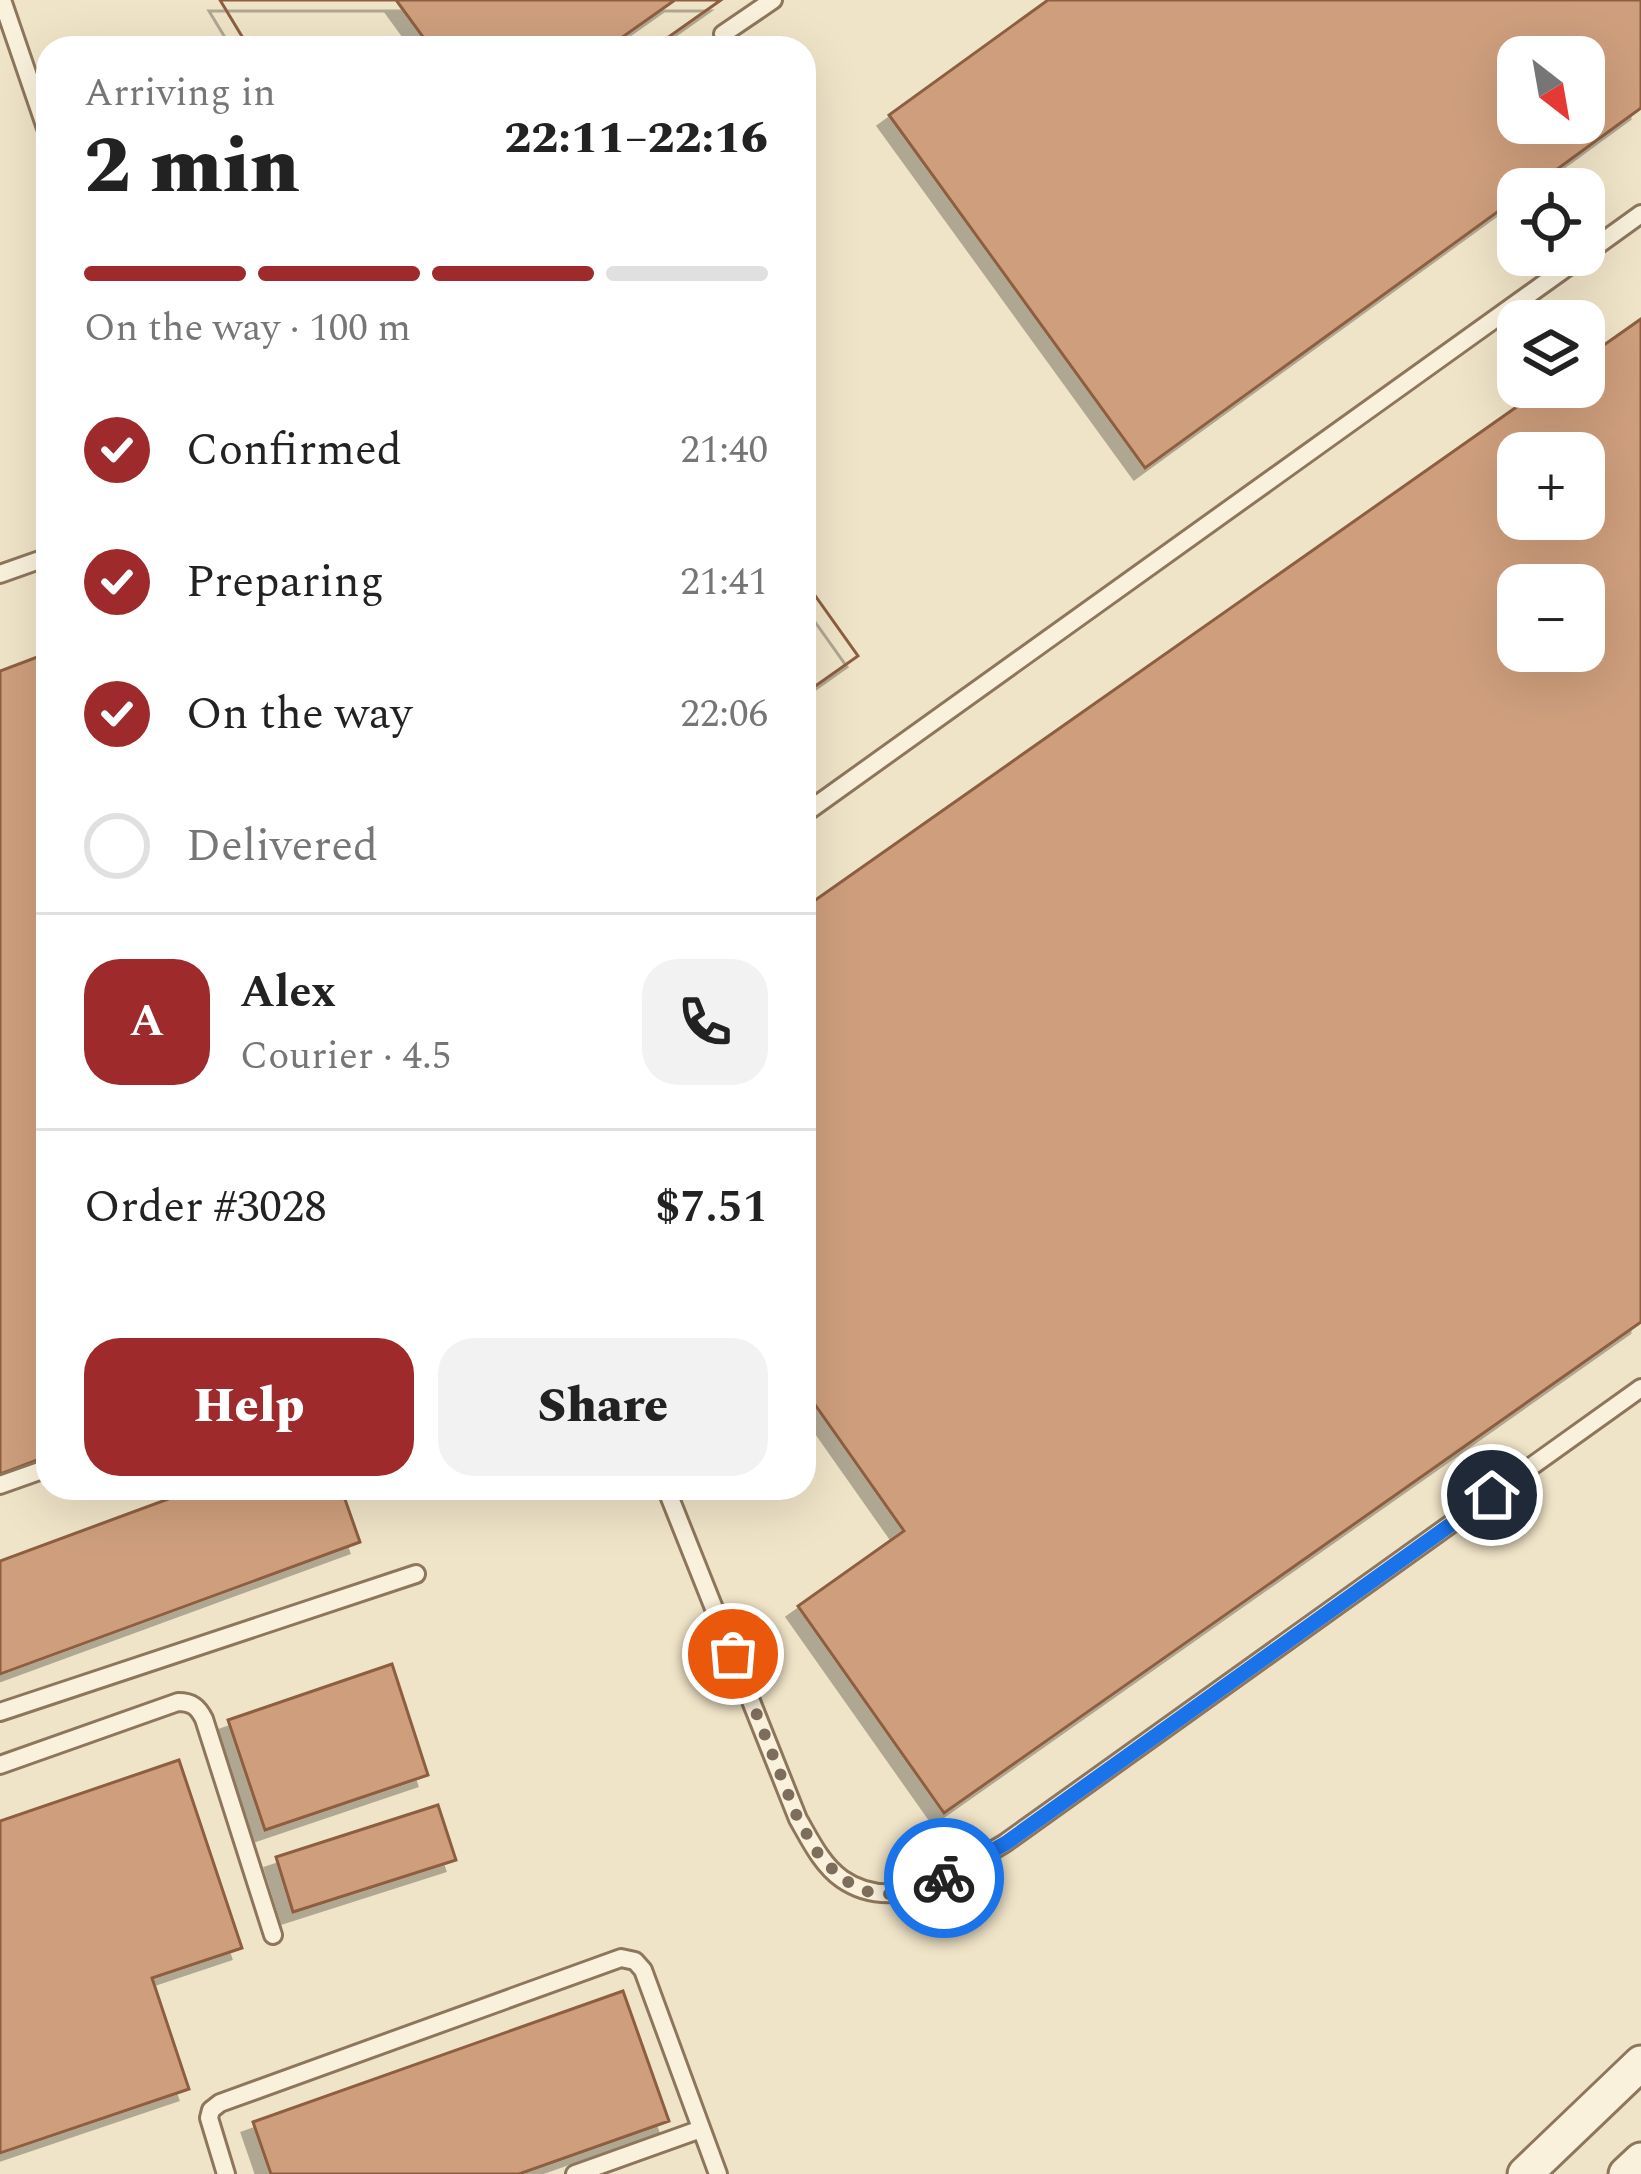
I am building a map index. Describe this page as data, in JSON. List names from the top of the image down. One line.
{"north":"bottom right","page":{"map_buttons":["+","−"],"heading":["2 min","Arriving in","22:11–22:16"],"panel":["Alex","Courier · 4.5","Order #3028","$7.51"],"bar":"On the way · 100 m","list":[["Confirmed","21:40"],["Preparing","21:41"],["On the way","22:06"],"Delivered"],"round":"A","buttons":["Help","Share"]}}
